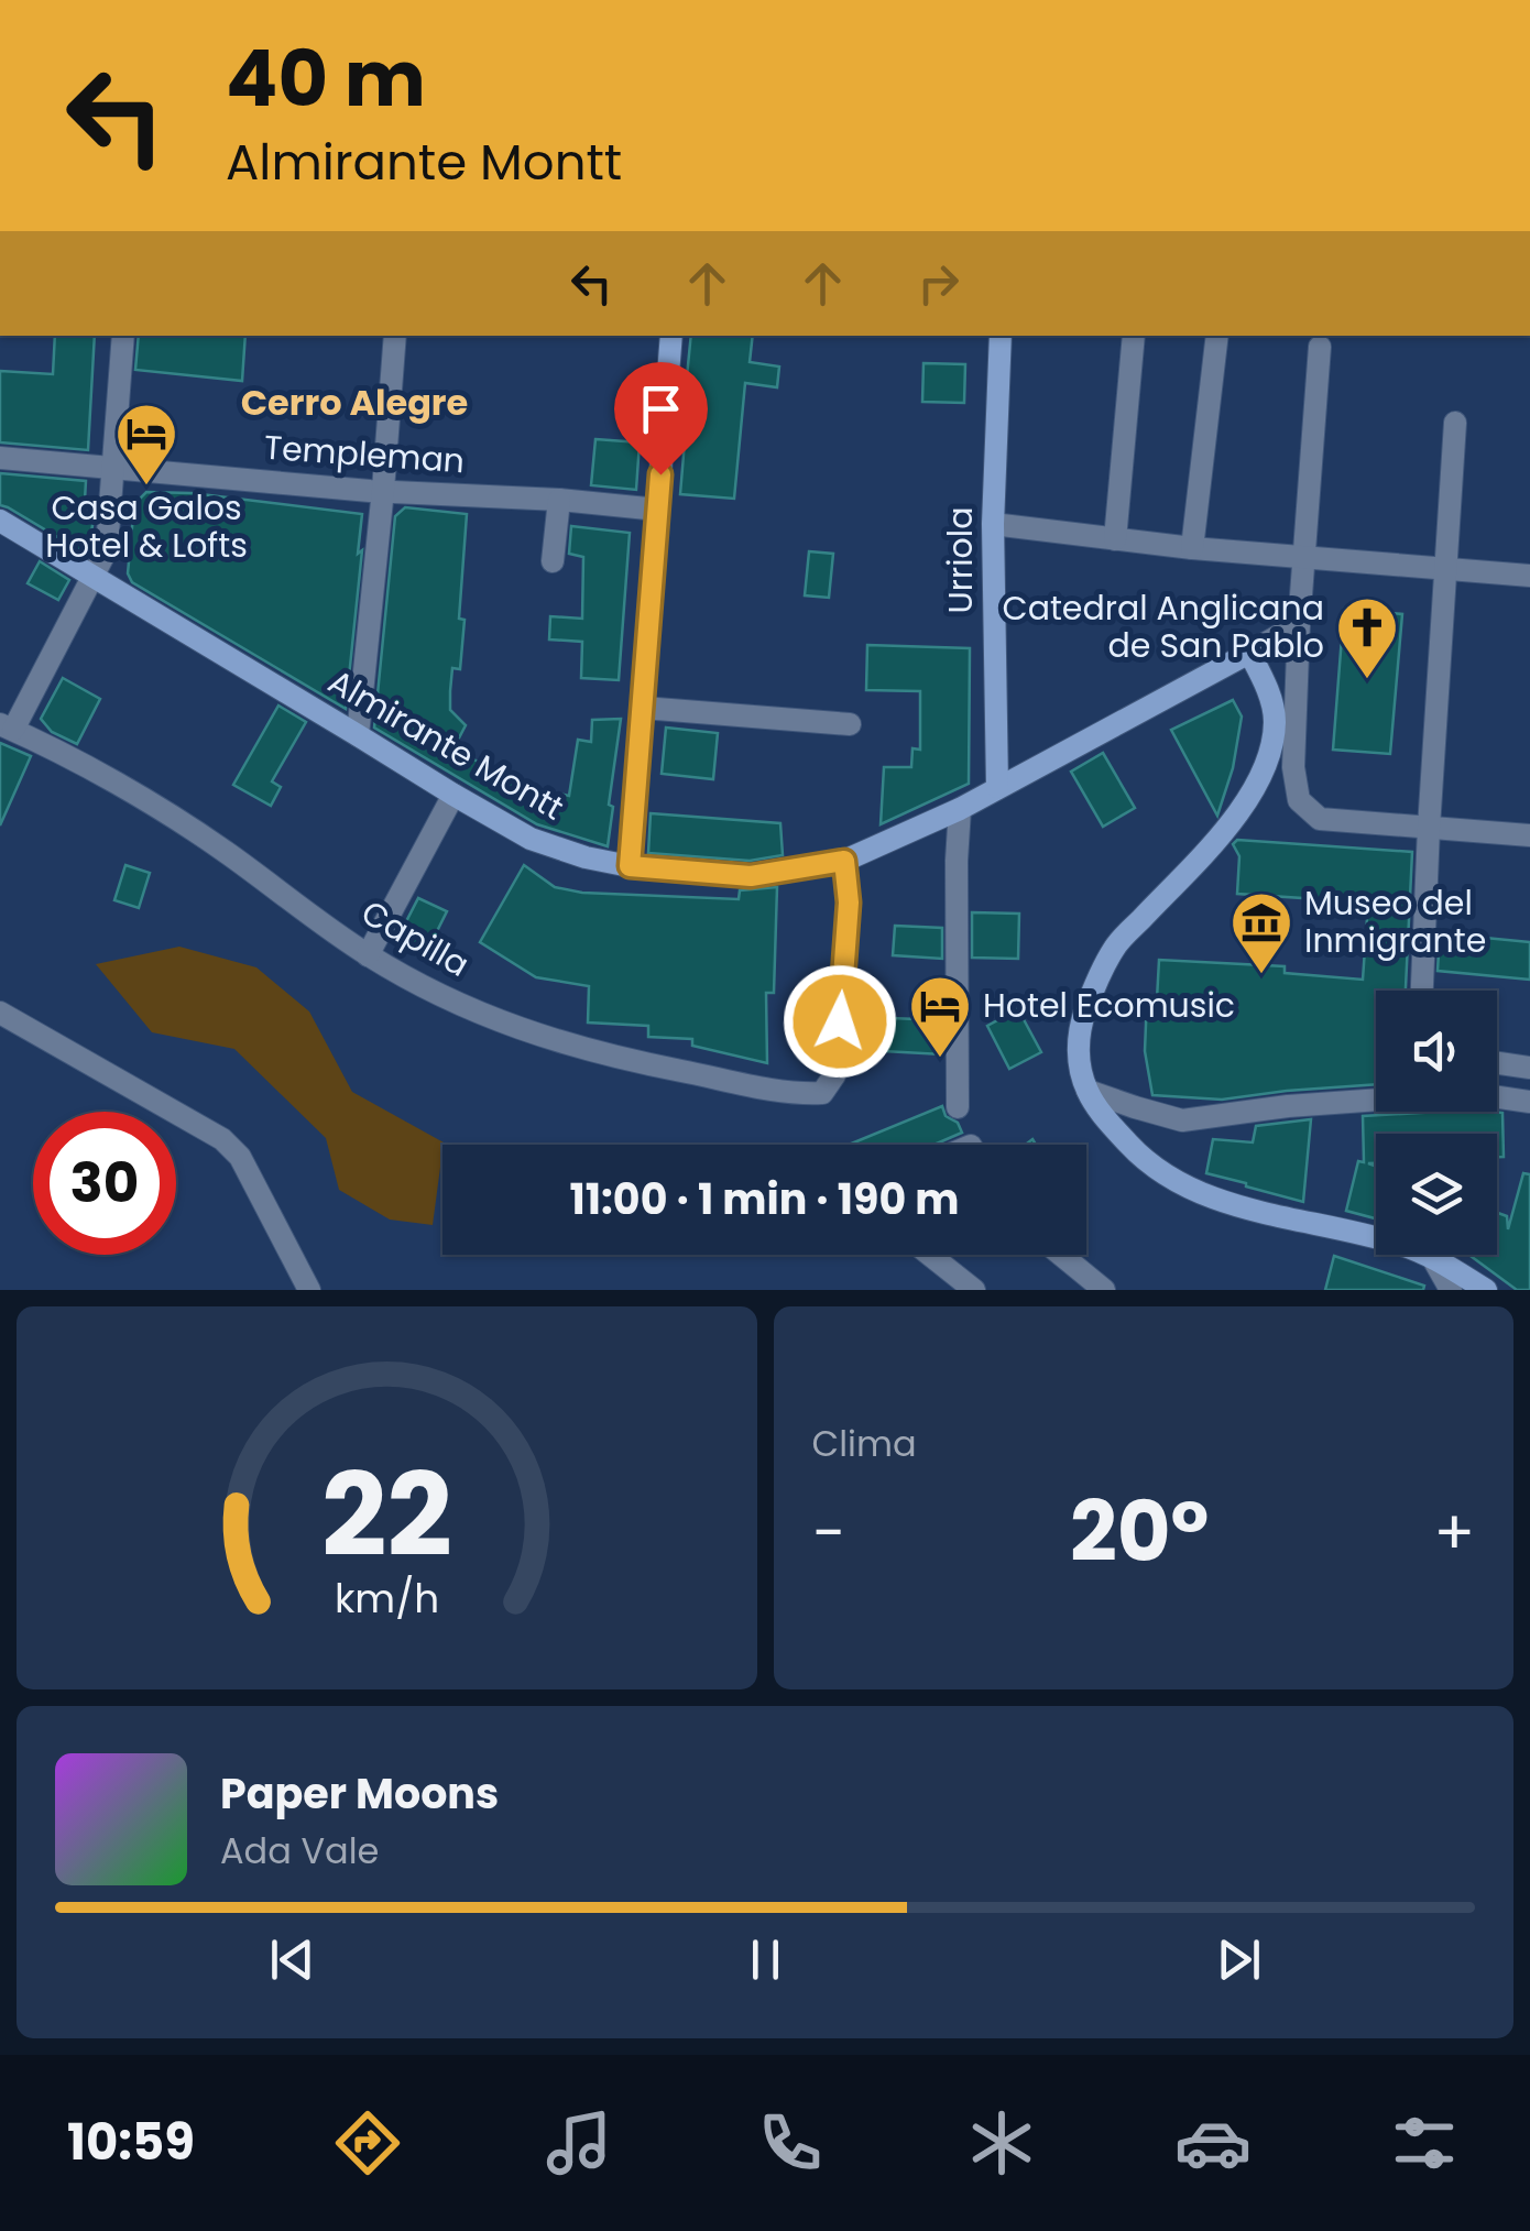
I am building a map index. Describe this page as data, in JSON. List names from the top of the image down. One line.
{"streets":{"main road":["Urriola","Almirante Montt"],"street":["Templeman","Capilla"]},"crossings":[["Urriola","Almirante Montt"],["Almirante Montt","Capilla"]],"districts":["Cerro Alegre"],"places":{"hotel":["Casa Galos Hotel & Lofts","Hotel Ecomusic"],"church":["Catedral Anglicana de San Pablo"],"museum":["Museo del Inmigrante"]},"page":{"turn":["40 m","Almirante Montt"],"limit":"30","trip":"11:00 · 1 min · 190 m","tile":"Clima","heat":["−","20°","+"],"song":["Paper Moons","Ada Vale"],"tabs":"10:59","gauge":["22","km/h"]}}
